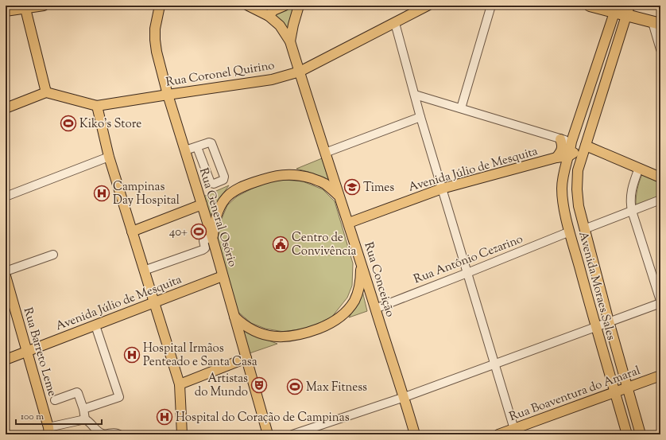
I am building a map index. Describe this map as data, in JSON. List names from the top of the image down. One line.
{"streets":{"main road":["Rua Coronel Quirino","Avenida Júlio de Mesquita","Rua General Osório","Rua Conceição","Avenida Moraes Sales","Rua Barreto Leme","Rua Boaventura do Amaral"],"street":["Rua Antônio Cezarino"]},"crossings":[["Rua Coronel Quirino","Rua General Osório"],["Rua Coronel Quirino","Rua Conceição"],["Avenida Júlio de Mesquita","Rua General Osório"],["Avenida Júlio de Mesquita","Rua Conceição"],["Avenida Júlio de Mesquita","Avenida Moraes Sales"],["Avenida Júlio de Mesquita","Rua Barreto Leme"],["Rua Antônio Cezarino","Rua Conceição"],["Rua Antônio Cezarino","Avenida Moraes Sales"],["Avenida Moraes Sales","Rua Boaventura do Amaral"]],"places":{"sports":["Kiko's Store","40+","Max Fitness"],"school or university":["Times"],"hospital":["Campinas Day Hospital","Hospital Irmãos Penteado e Santa Casa","Hospital do Coração de Campinas"],"public building":["Centro de Convivência"],"theatre":["Artistas do Mundo"]},"scale_bar":"100 m"}
